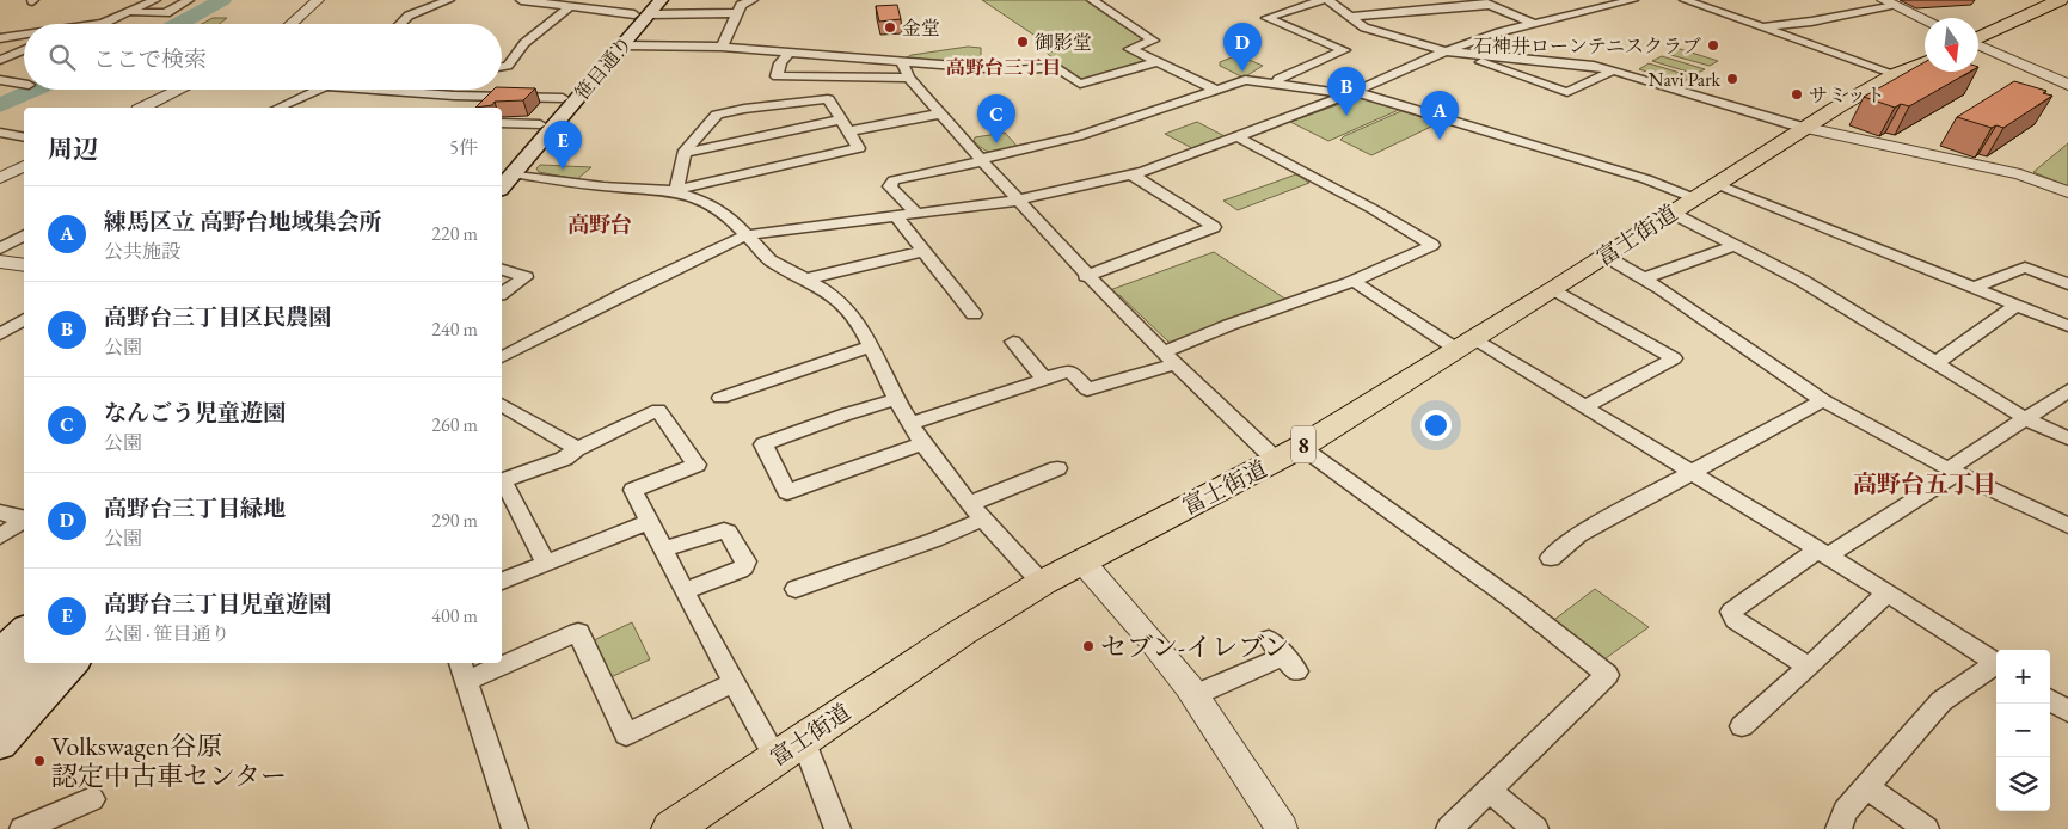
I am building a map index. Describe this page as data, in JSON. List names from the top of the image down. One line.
{"streets":{"main road":["笹目通り","富士街道","8"]},"districts":["高野台三丁目","高野台","高野台五丁目"],"places":["金堂","御影堂","石神井ローンテニスクラブ","Navi Park","サミット","セブン-イレブン","Volkswagen谷原 認定中古車センター"],"north":"bottom","page":{"pins":["D","B","A","C","E"],"search":"ここで検索","heading":["周辺","5件"],"list":[{"mark":"A","name":"練馬区立 高野台地域集会所","note":"公共施設","value":"220 m"},{"mark":"B","name":"高野台三丁目区民農園","note":"公園","value":"240 m"},{"mark":"C","name":"なんごう児童遊園","note":"公園","value":"260 m"},{"mark":"D","name":"高野台三丁目緑地","note":"公園","value":"290 m"},{"mark":"E","name":"高野台三丁目児童遊園","note":"公園 · 笹目通り","value":"400 m"}],"map_buttons":["+","−"]}}
